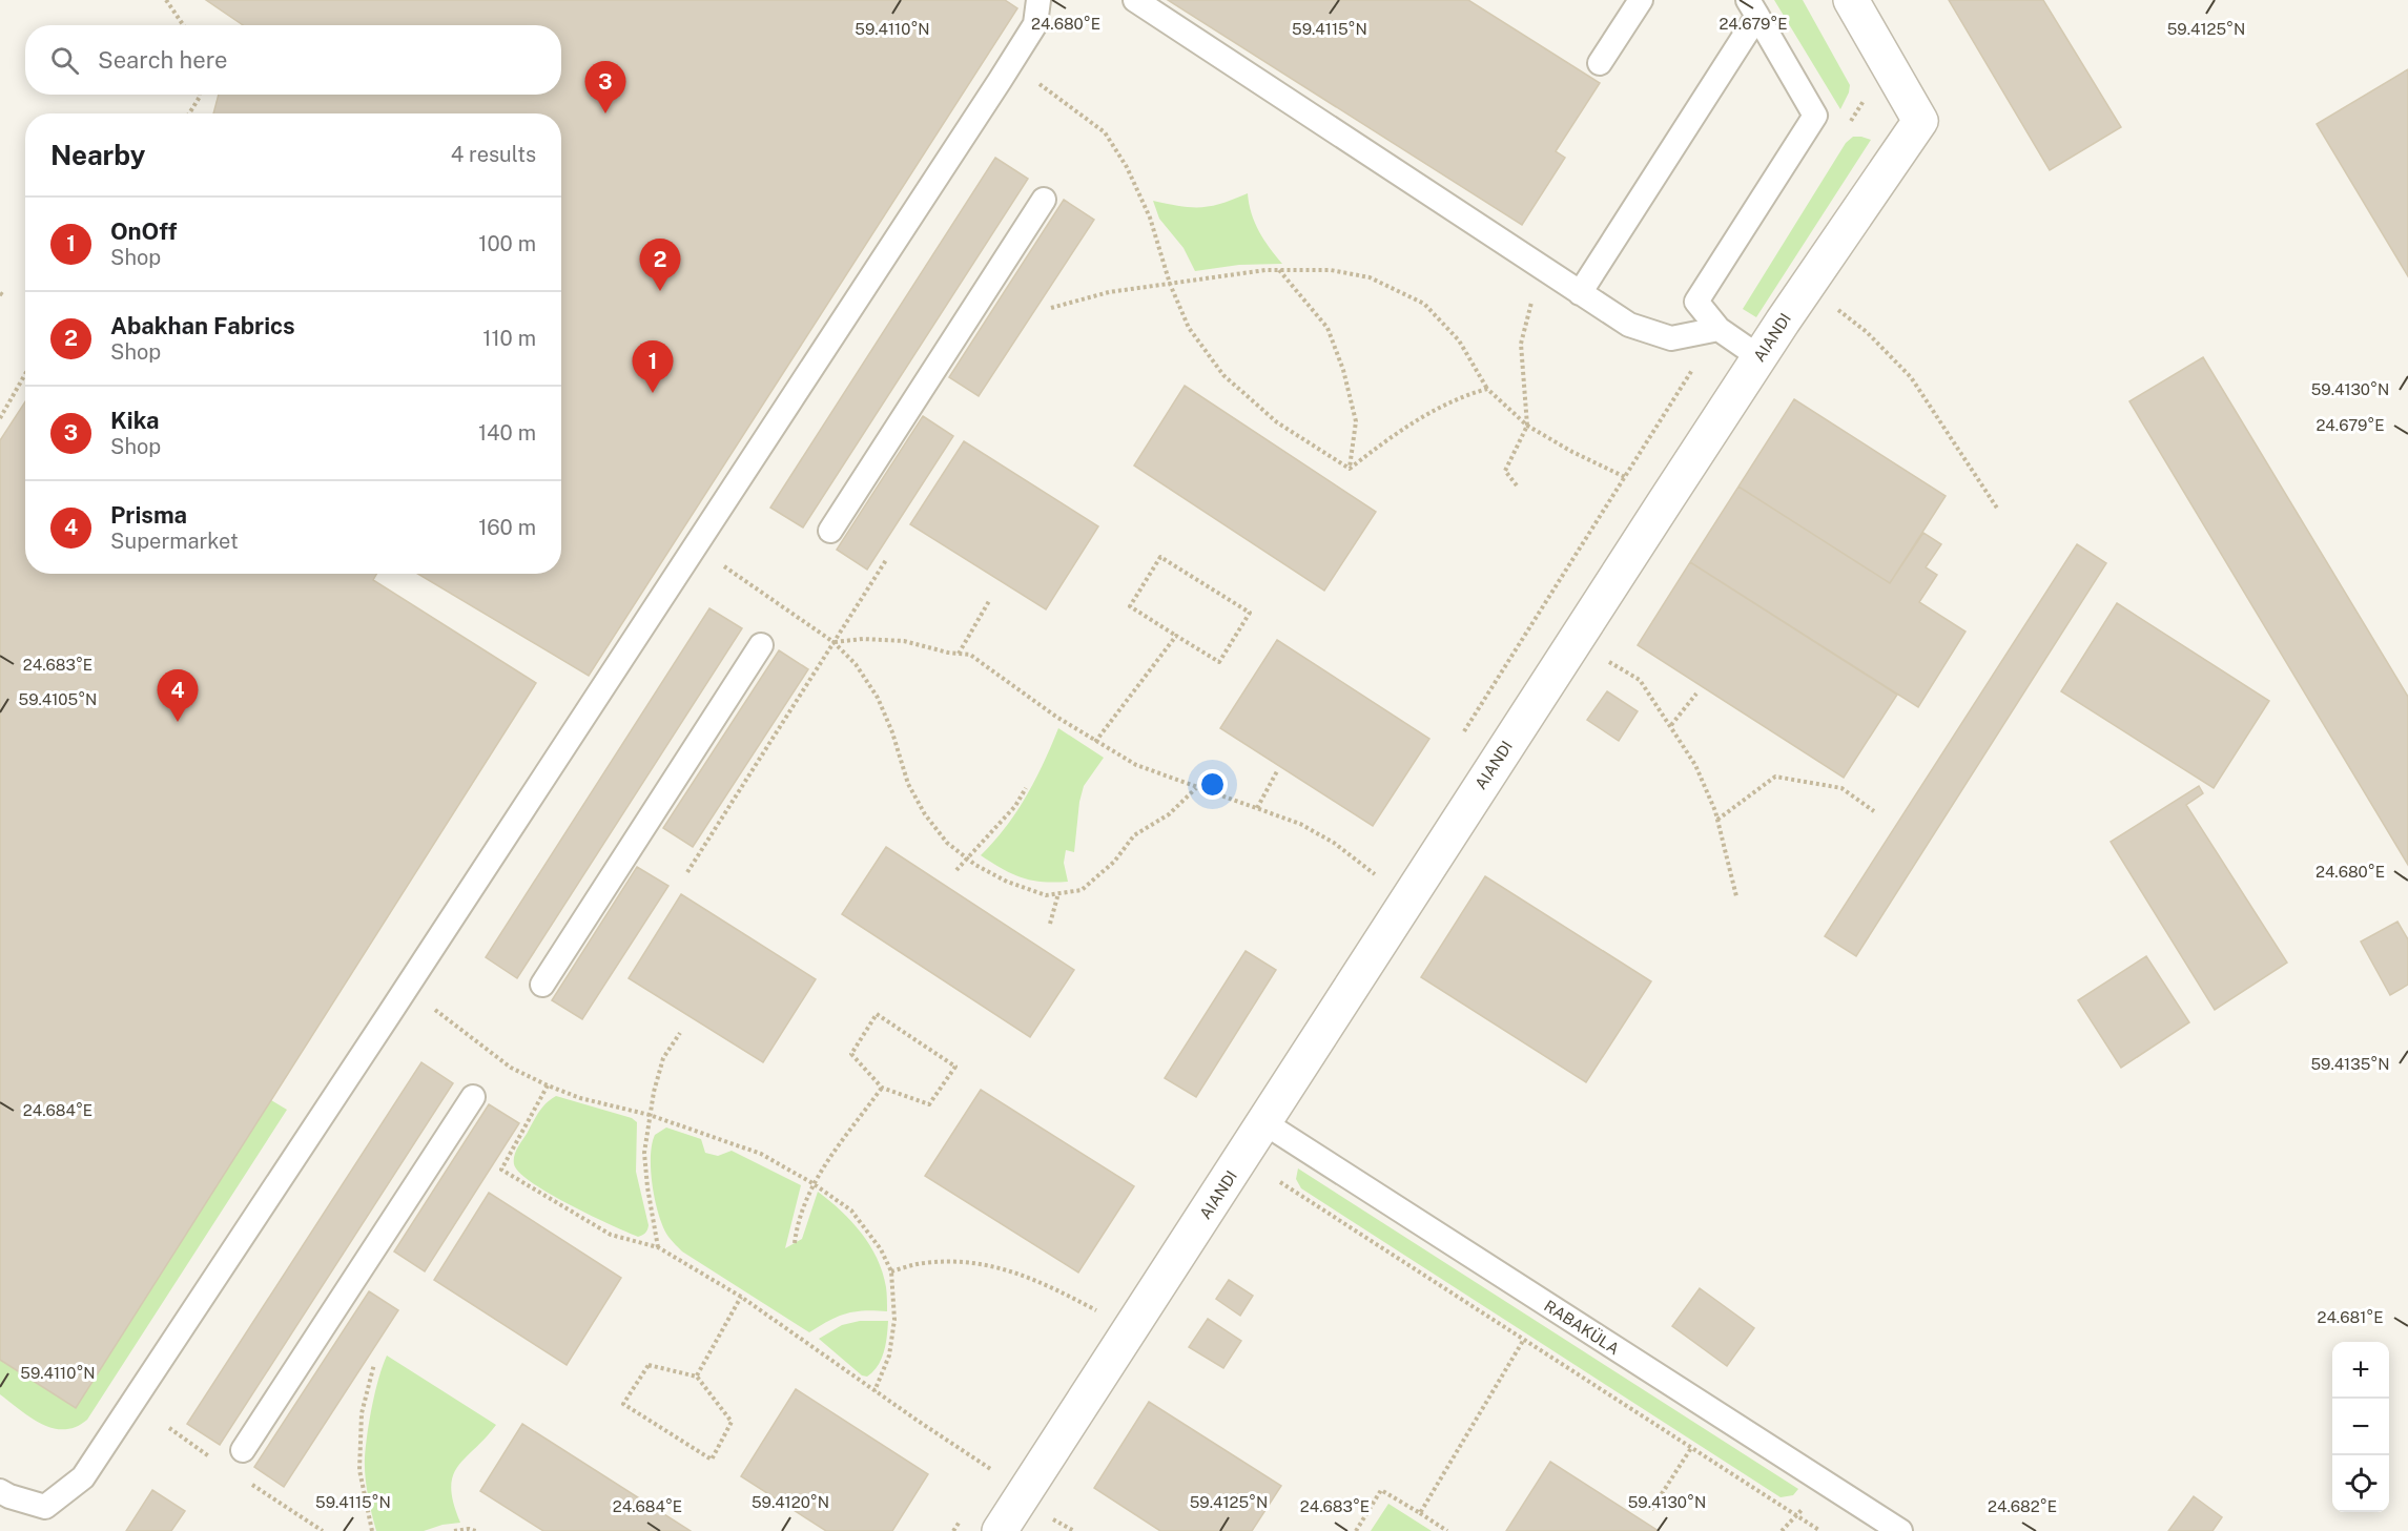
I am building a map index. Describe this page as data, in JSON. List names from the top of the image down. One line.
{"streets":{"street":["AIANDI"],"lane":["RABAKÜLA"]},"crossings":[["AIANDI","RABAKÜLA"]],"page":{"search":"Search here","pins":["3","2","1","4"],"heading":["Nearby","4 results"],"list":[{"mark":"1","name":"OnOff","note":"Shop","value":"100 m"},{"mark":"2","name":"Abakhan Fabrics","note":"Shop","value":"110 m"},{"mark":"3","name":"Kika","note":"Shop","value":"140 m"},{"mark":"4","name":"Prisma","note":"Supermarket","value":"160 m"}],"map_buttons":["+","−"]},"coordinates":["24.680°E","24.679°E","59.4110°N","59.4115°N","59.4125°N","59.4130°N","24.683°E","59.4105°N","59.4135°N","24.684°E","24.681°E","59.4120°N","24.682°E"]}
